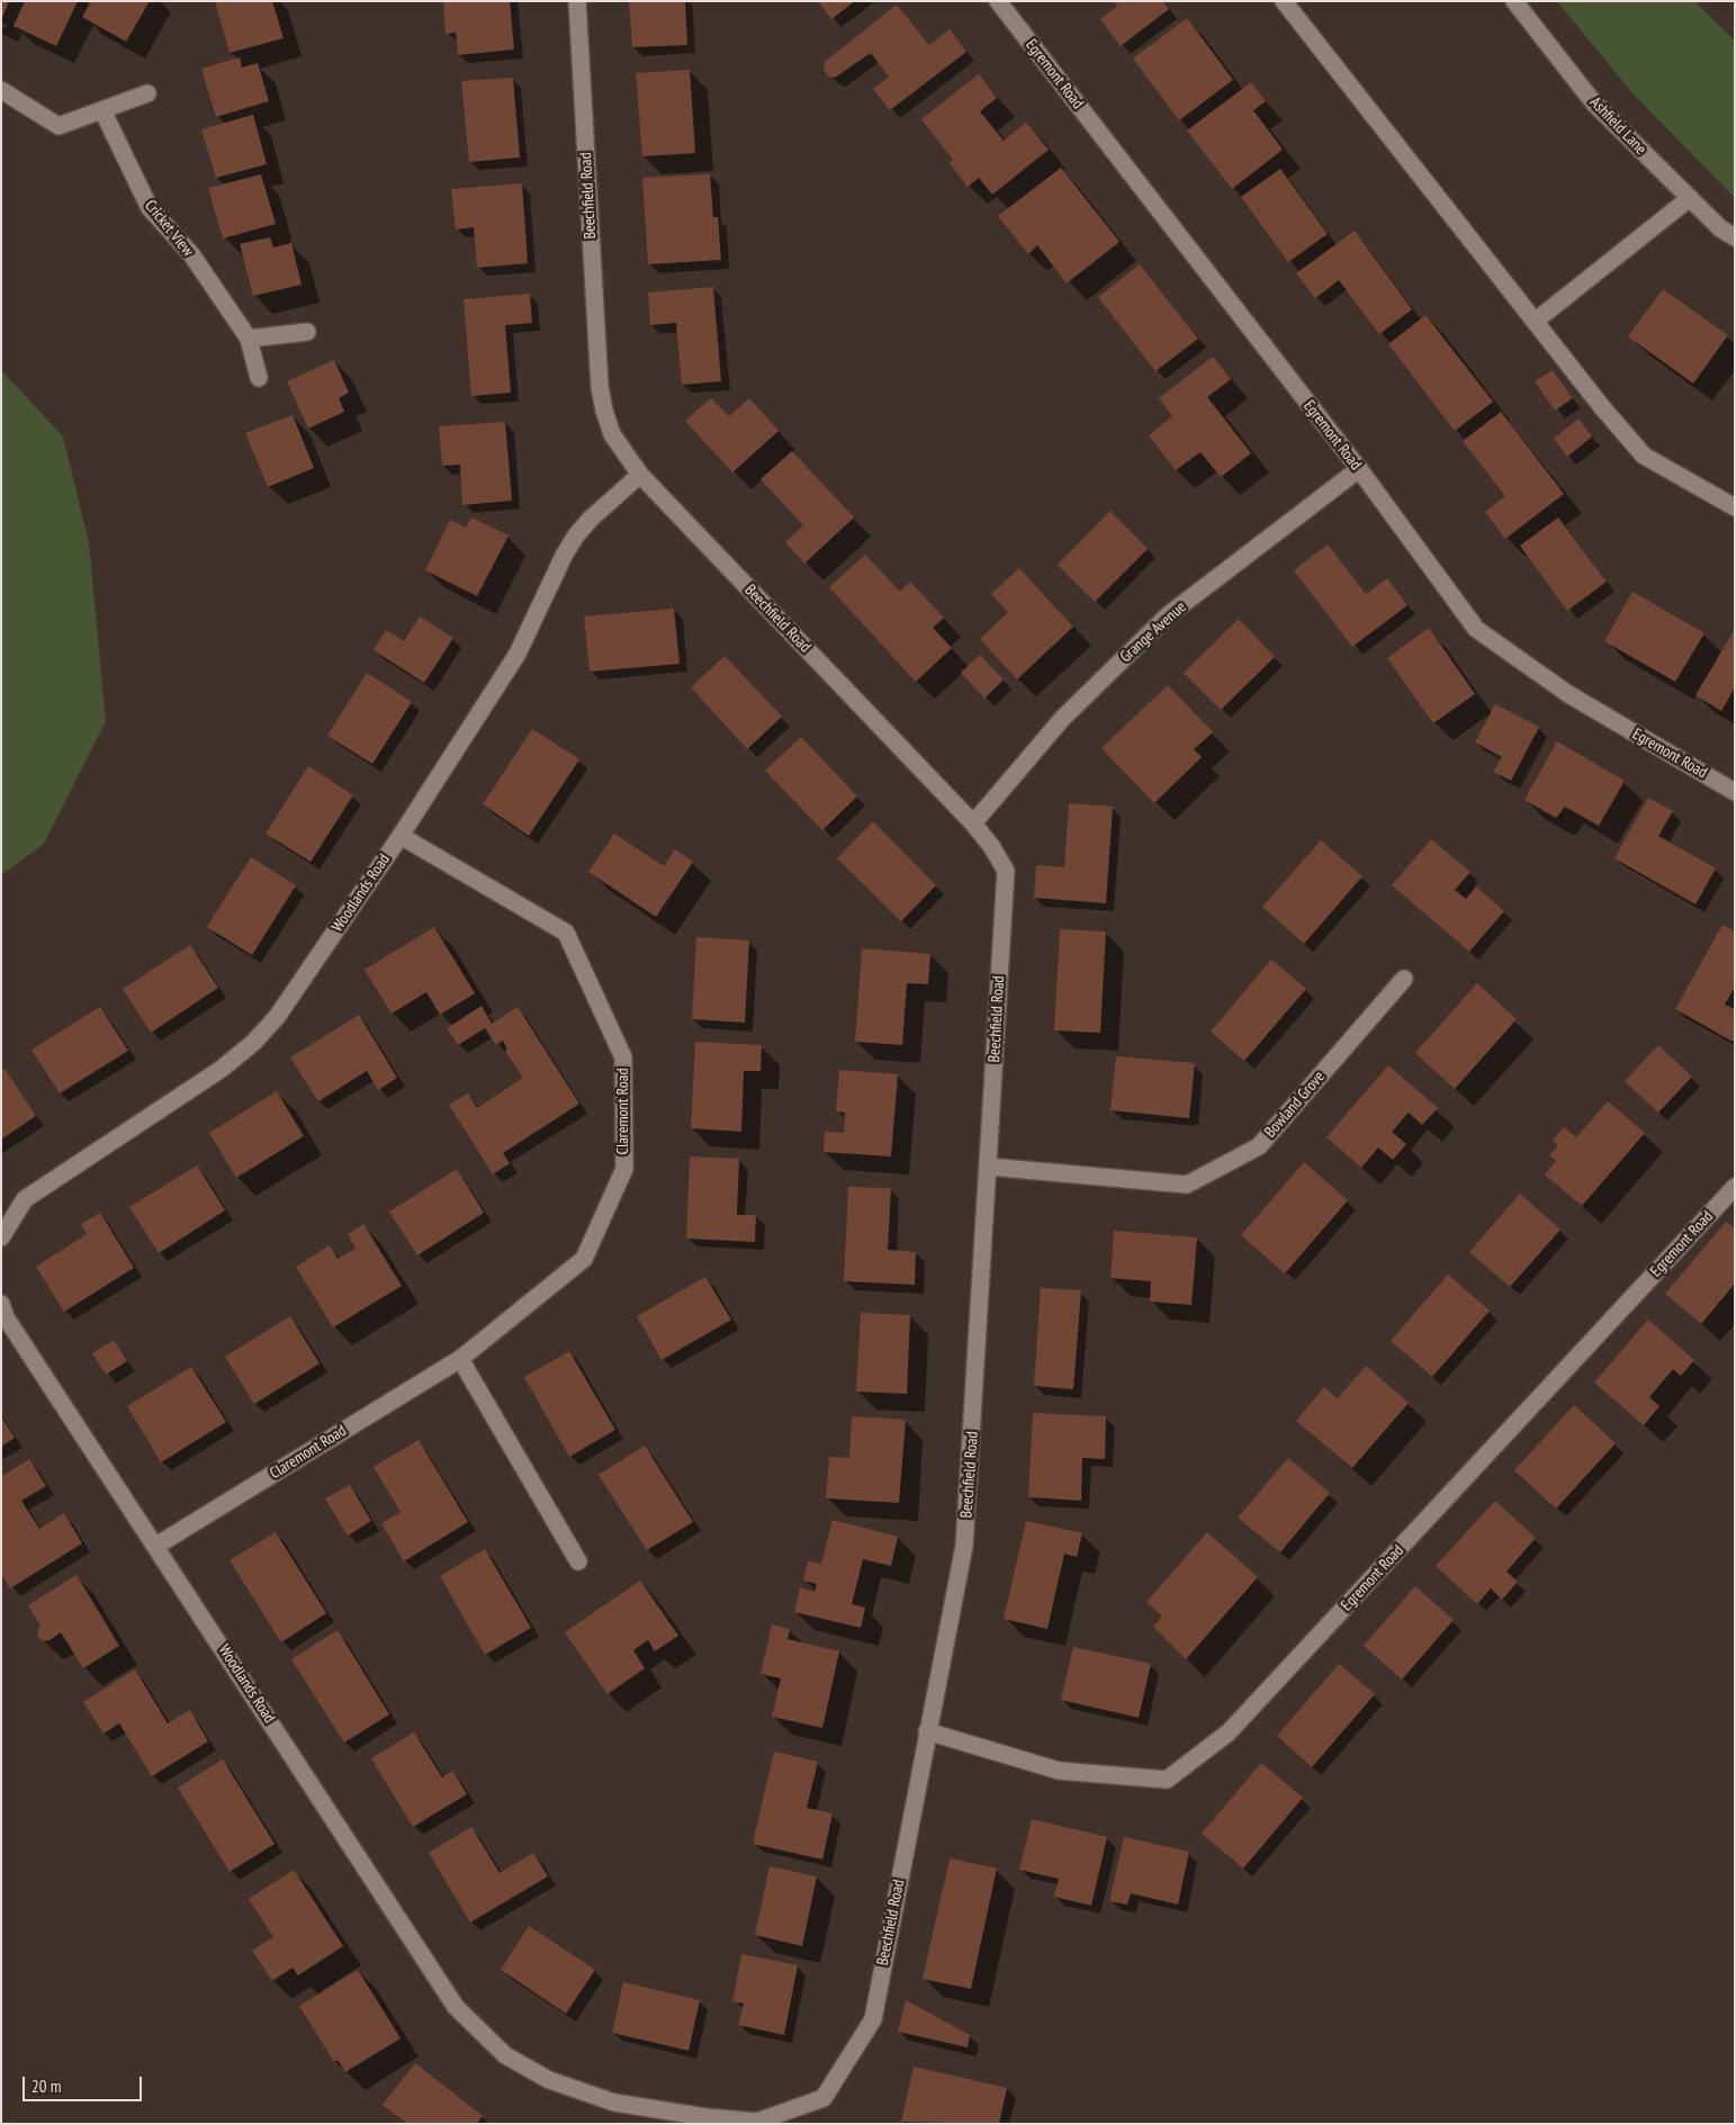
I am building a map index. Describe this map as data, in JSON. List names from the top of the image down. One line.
{"streets":{"street":["Egremont Road","Ashfield Lane","Beechfield Road","Cricket View","Grange Avenue","Woodlands Road","Bowland Grove","Claremont Road"]},"crossings":[["Egremont Road","Beechfield Road"],["Egremont Road","Grange Avenue"],["Beechfield Road","Grange Avenue"],["Beechfield Road","Woodlands Road"],["Beechfield Road","Bowland Grove"],["Woodlands Road","Claremont Road"]],"scale_bar":"20 m"}
